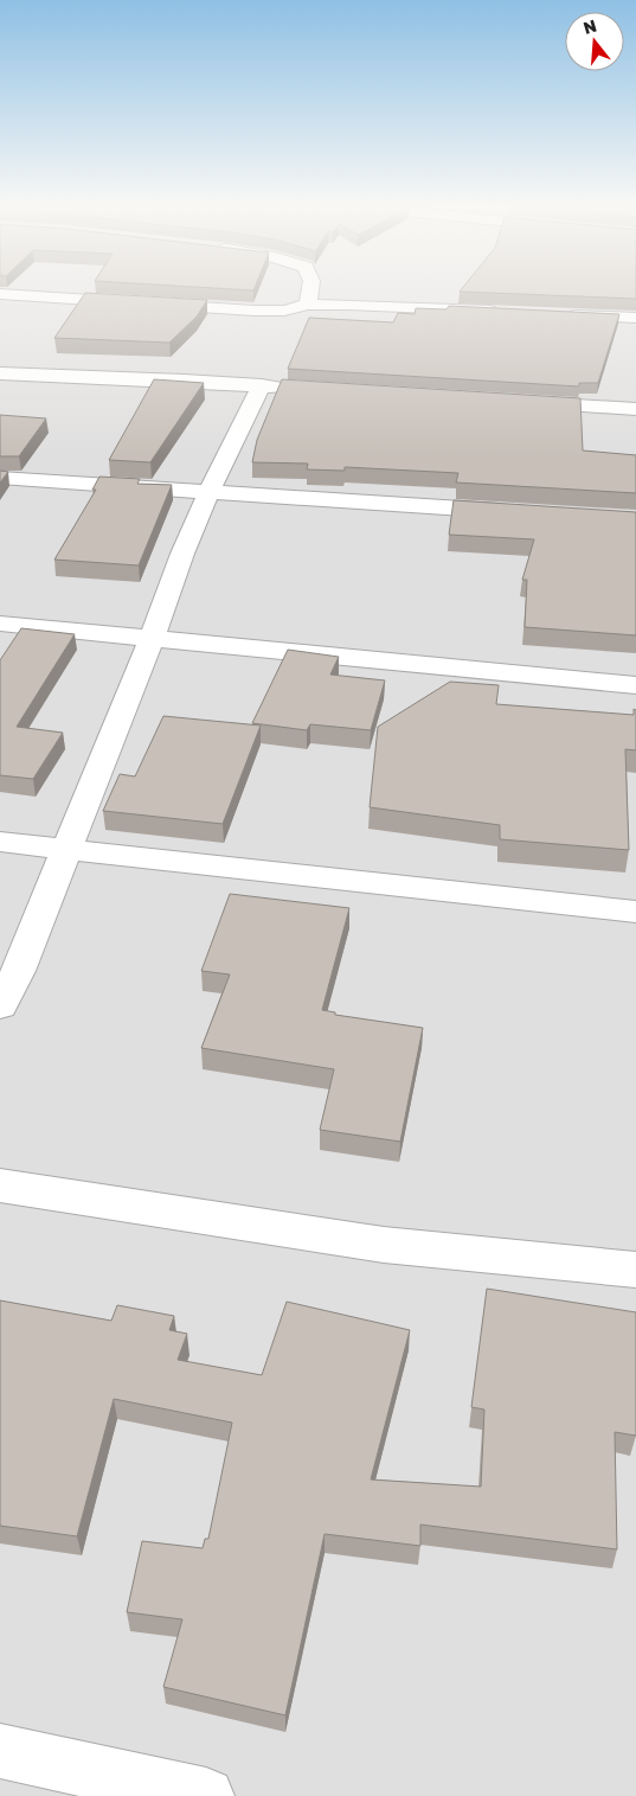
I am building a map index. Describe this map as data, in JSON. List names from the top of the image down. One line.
{"north":"top"}
